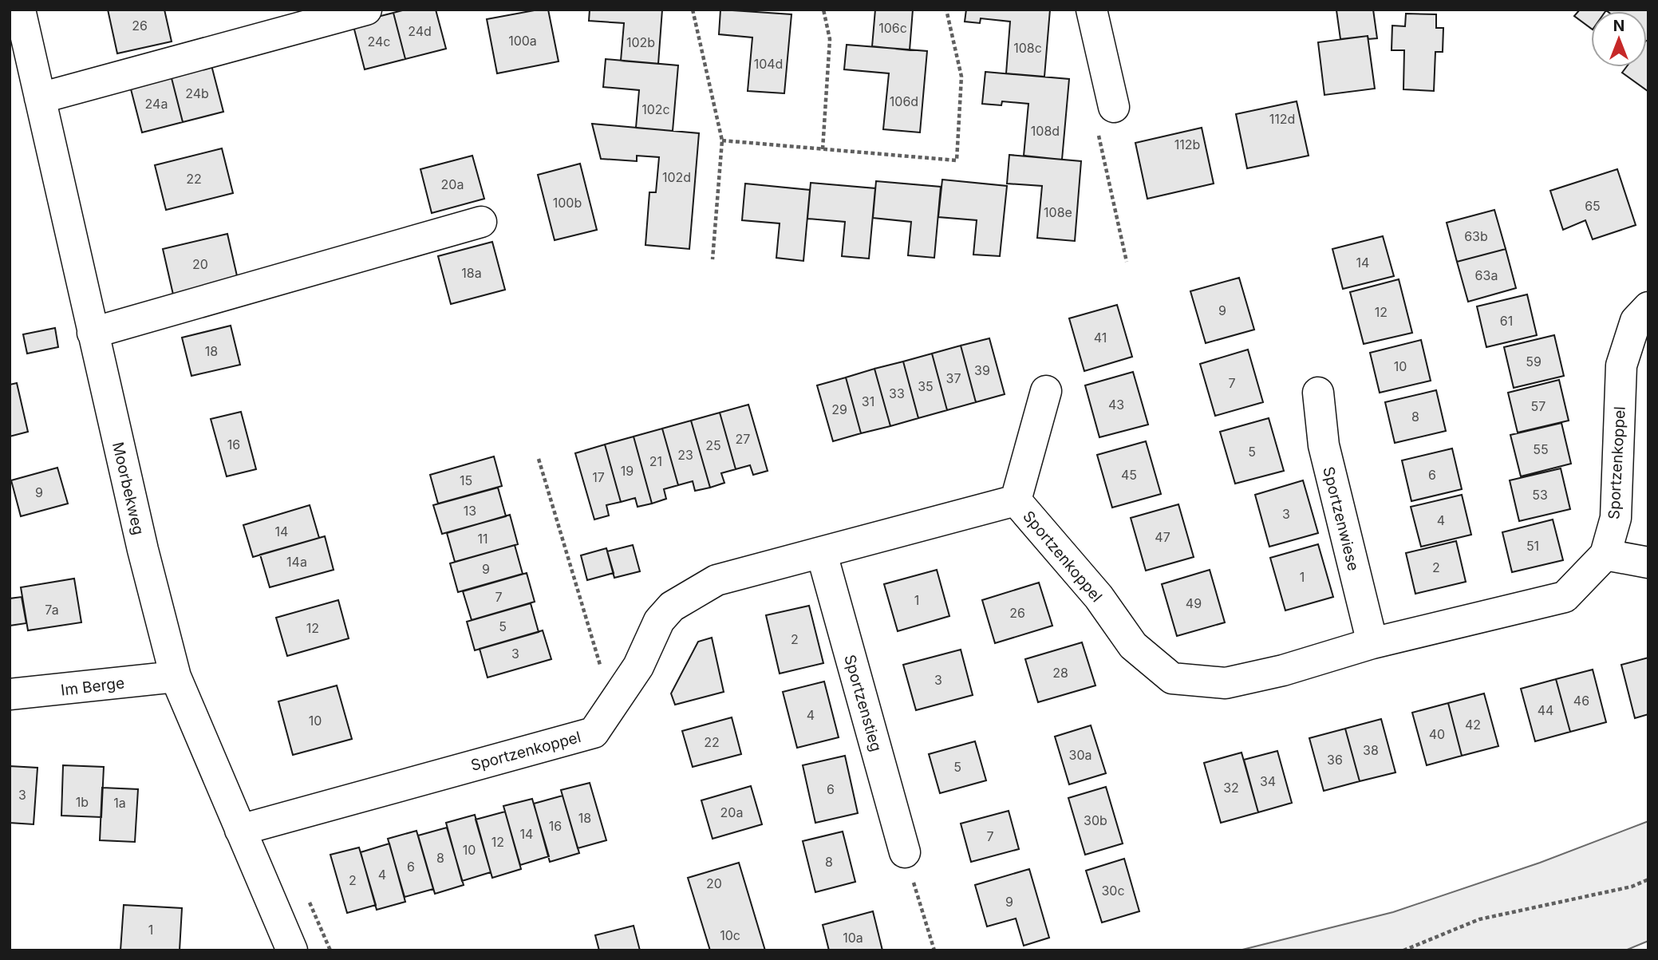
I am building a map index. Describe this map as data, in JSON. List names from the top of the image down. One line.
{"streets":{"street":["Sportzenkoppel","Moorbekweg","Sportzenwiese","Im Berge","Sportzenstieg"]},"crossings":[["Sportzenkoppel","Moorbekweg"],["Sportzenkoppel","Sportzenwiese"],["Sportzenkoppel","Sportzenstieg"],["Moorbekweg","Im Berge"]],"house_numbers":["26","106c","24d","100a","24c","102b","108c","104d","24b","106d","24a","102c","112d","108d","112b","102d","22","20a","100b","65","108e","63b","14","20","18a","63a","9","12","61","41","18","59","10","39","37","7","35","33","31","43","57","29","8","27","16","25","55","5","23","21","19","45","6","17","15","9","53","13","3","4","14","47","11","51","14a","2","9","1","7","1","49","7a","26","5","12","2","3","28","3","46","44","4","10","42","40","22","38","30a","36","5","34","32","6","3","1b","1a","20a","18","30b","16","14","7","12","10","8","8","6","4","2","20","30c","9","1","10c","10a"],"north":"top"}
